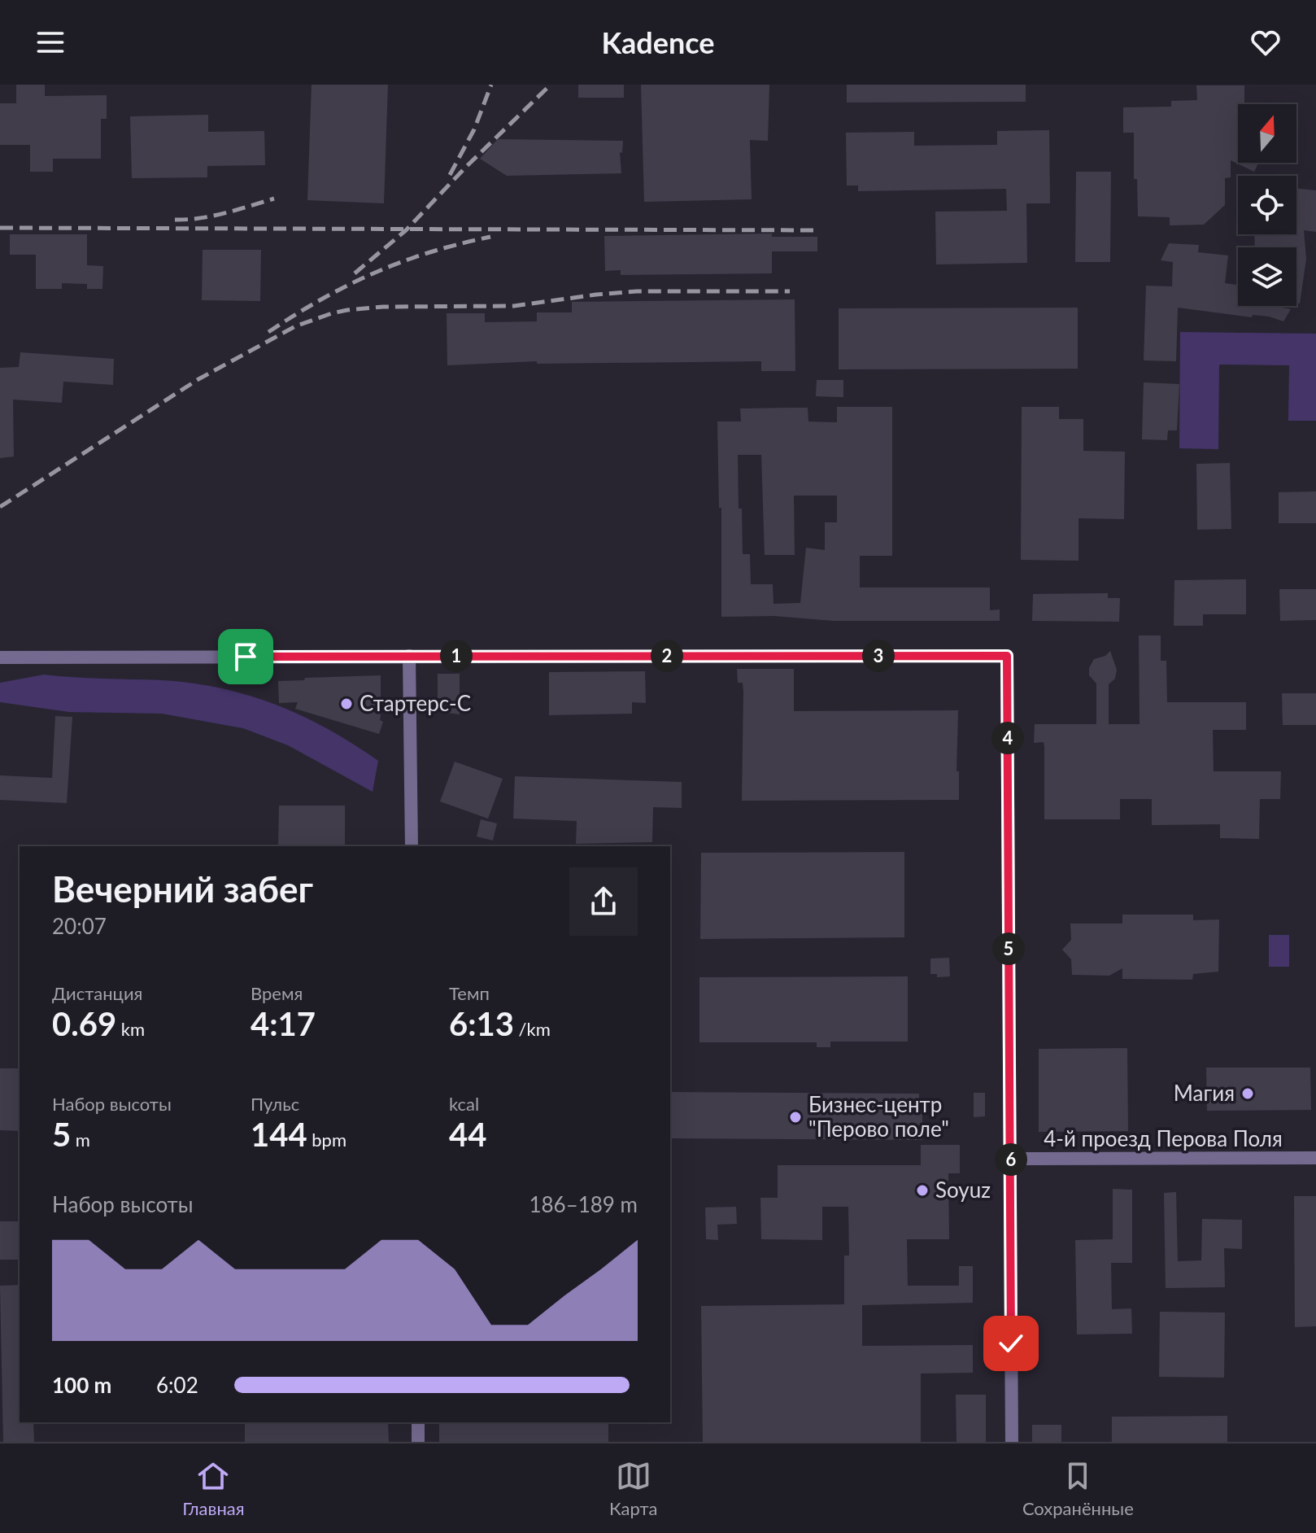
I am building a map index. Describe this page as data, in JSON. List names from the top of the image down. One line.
{"streets":{"street":["4-й проезд Перова Поля"]},"places":["Стартерс-С","Магия","Бизнес-центр \"Перово поле\"","Soyuz"],"north":"top","page":{"header":"Kadence","pins":["1","2","3","4","5","6"],"heading":["Вечерний забег","20:07"],"stats":[["Дистанция","0.69 km"],["Время","4:17"],["Темп","6:13 /km"],["Набор высоты","5 m"],["Пульс","144 bpm"],["kcal","44"]],"chart":["Набор высоты","186–189 m"],"list":[{"name":"100 m","note":"6:02"}],"tabs":["Главная","Карта","Сохранённые"]}}
